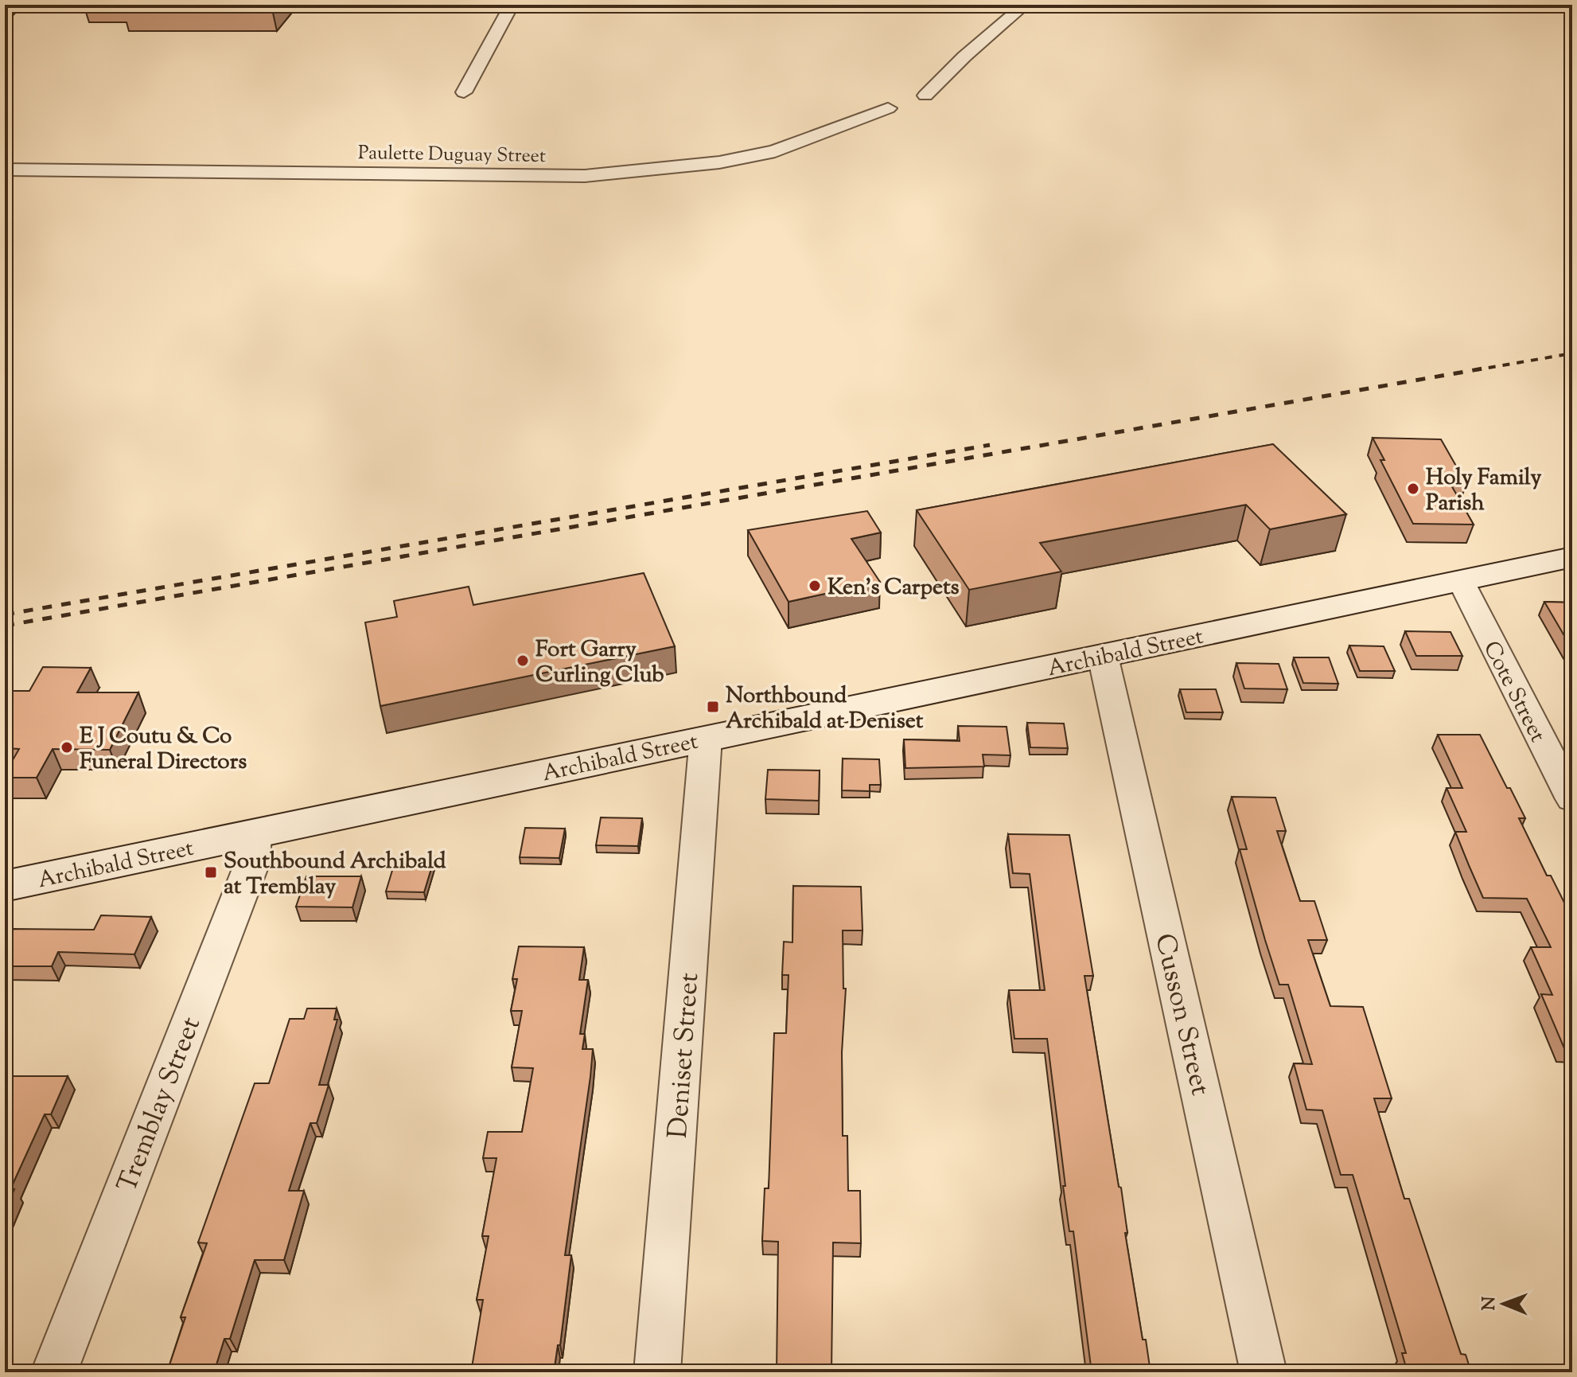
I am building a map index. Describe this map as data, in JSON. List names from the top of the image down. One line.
{"streets":{"main road":["Archibald Street"],"street":["Paulette Duguay Street","Cote Street","Cusson Street","Deniset Street","Tremblay Street"]},"crossings":[["Archibald Street","Cote Street"],["Archibald Street","Cusson Street"],["Archibald Street","Deniset Street"],["Archibald Street","Tremblay Street"]],"places":{"other":["Holy Family Parish","Ken's Carpets","Fort Garry Curling Club","E J Coutu & Co Funeral Directors"],"transit":["Northbound Archibald at Deniset","Southbound Archibald at Tremblay"]},"north":"left"}
